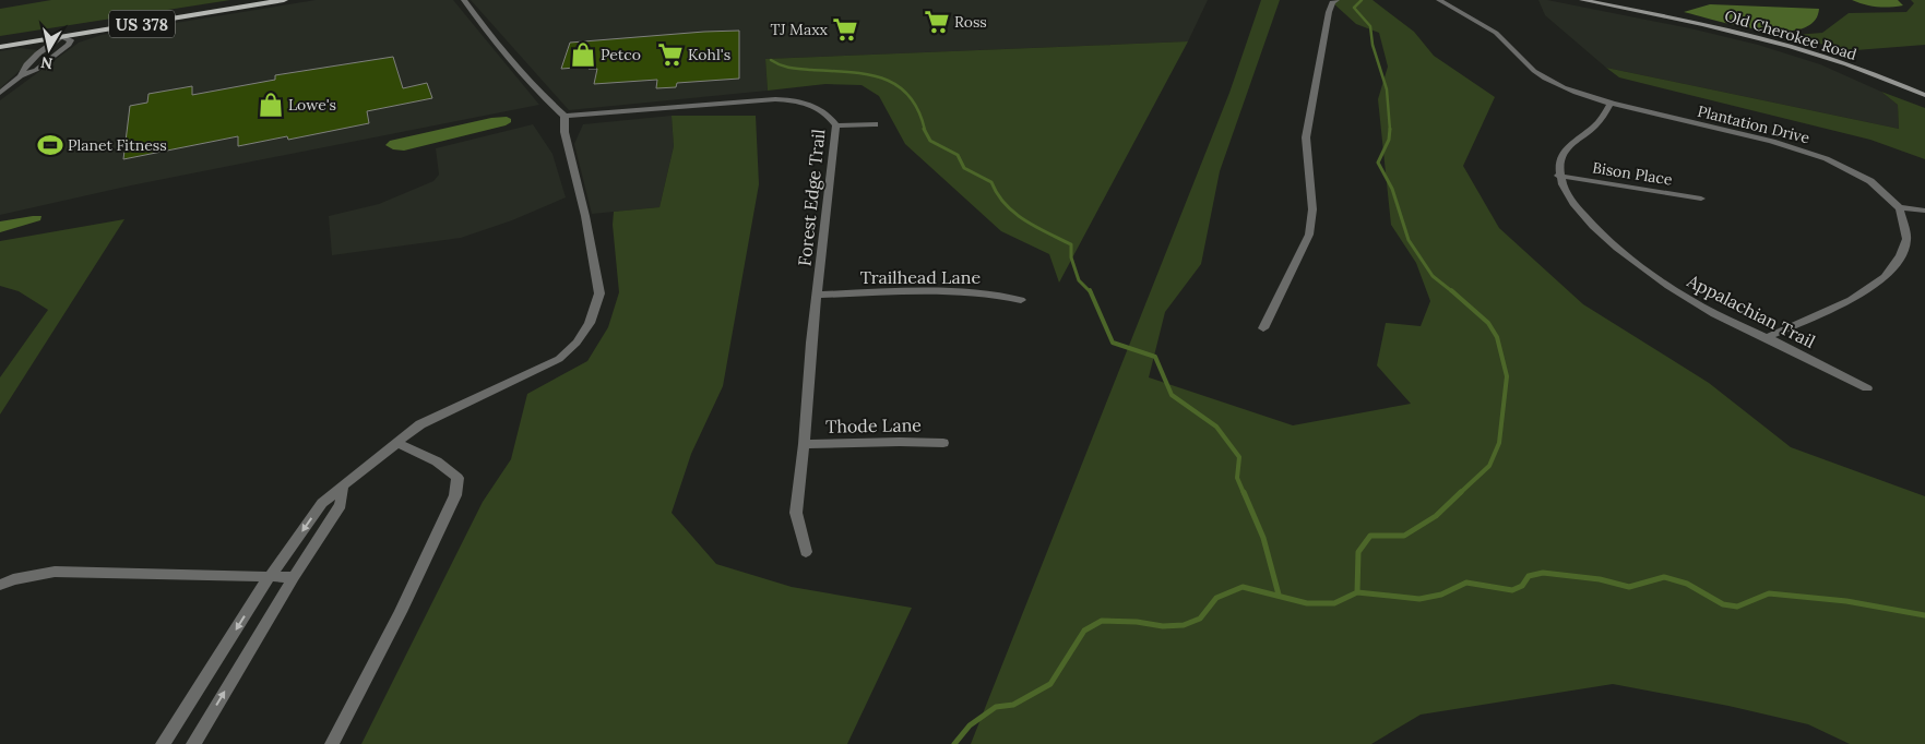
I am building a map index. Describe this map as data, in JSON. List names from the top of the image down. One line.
{"streets":{"main road":["US 378"],"street":["Old Cherokee Road","Plantation Drive","Bison Place","Forest Edge Trail","Trailhead Lane","Appalachian Trail","Thode Lane"]},"crossings":[["Plantation Drive","Appalachian Trail"],["Bison Place","Appalachian Trail"],["Forest Edge Trail","Trailhead Lane"],["Forest Edge Trail","Thode Lane"]],"places":{"supermarket":["Ross","TJ Maxx","Kohl's"],"shop":["Petco","Lowe's"],"sports":["Planet Fitness"]},"north":"bottom"}
